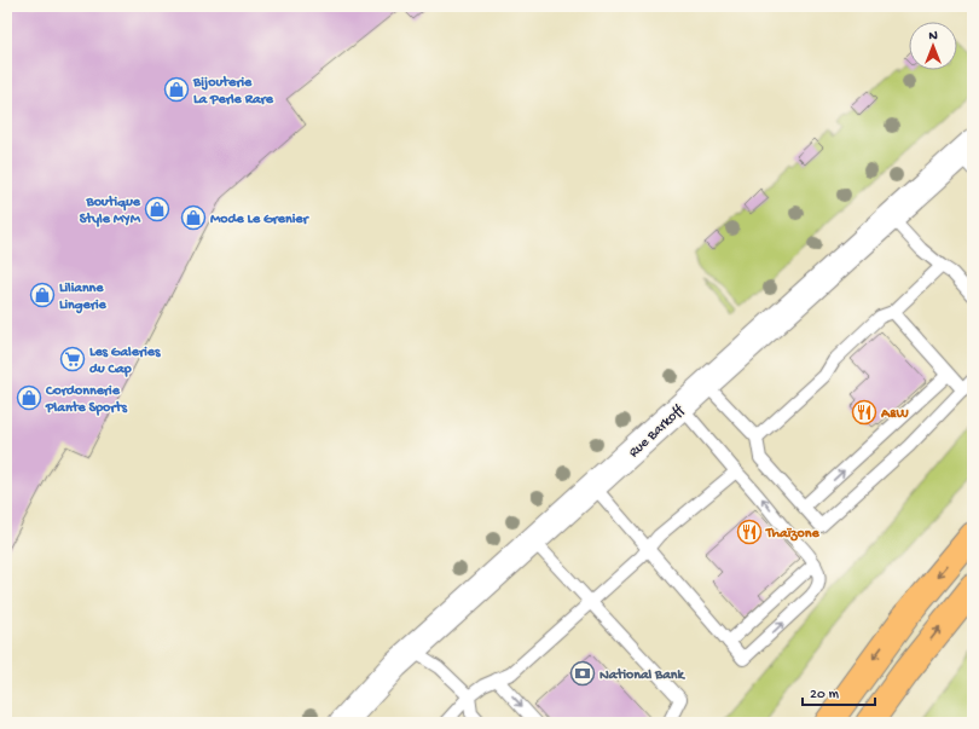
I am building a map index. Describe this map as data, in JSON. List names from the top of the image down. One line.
{"streets":{"street":["Rue Barkoff"]},"places":{"shop":["Bijouterie La Perle Rare","Boutique Style MYM","Mode Le Grenier","Lilianne Lingerie","Cordonnerie Plante Sports"],"supermarket":["Les Galeries du Cap"],"restaurant":["A&W","Thaïzone"],"bank":["National Bank"]},"scale_bar":"20 m","north":"top"}
